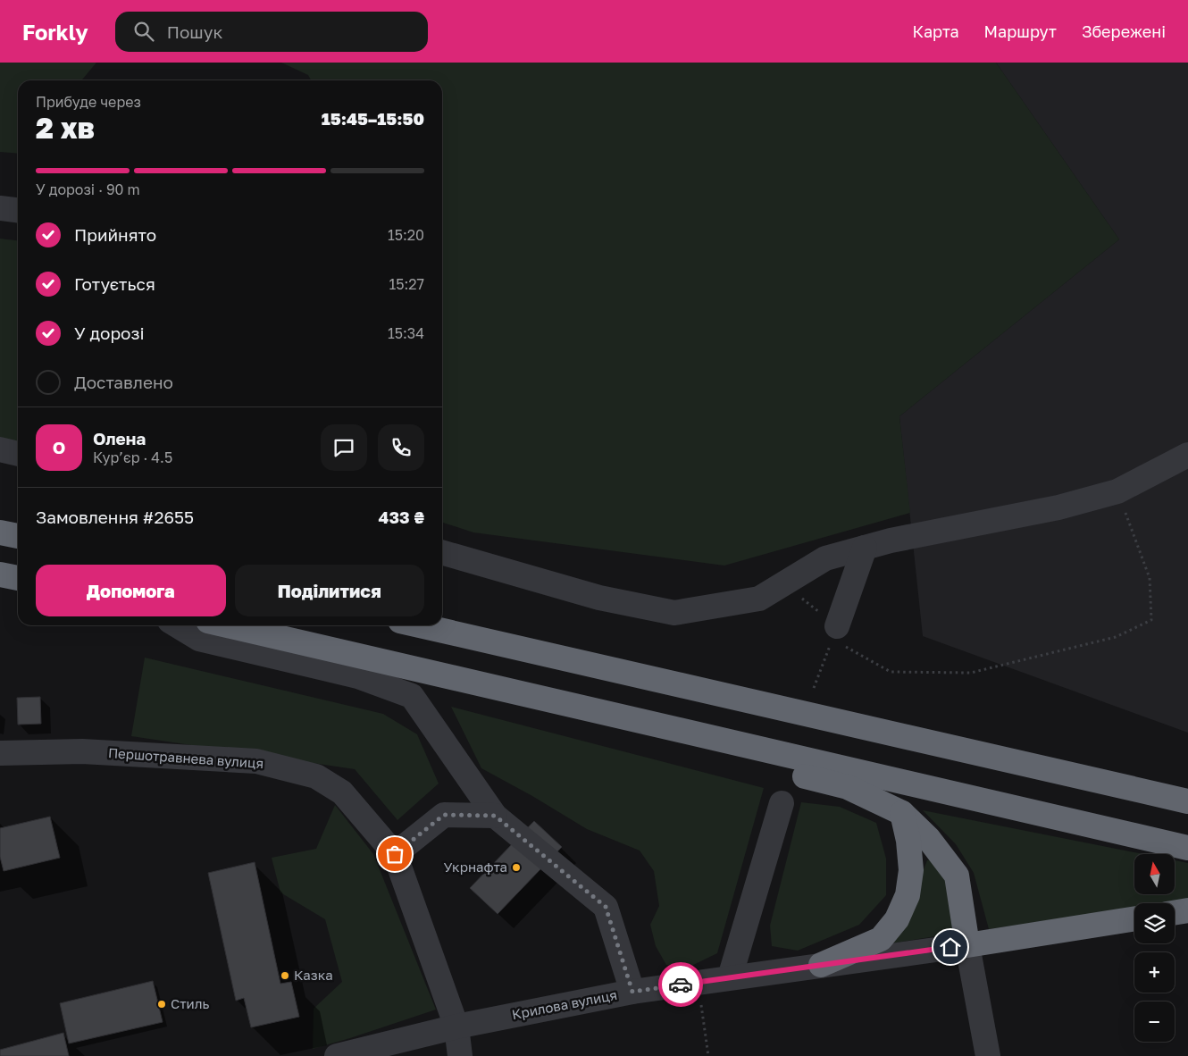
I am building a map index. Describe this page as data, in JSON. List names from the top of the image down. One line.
{"streets":{"street":["Першотравнева вулиця","Крилова вулиця"]},"crossings":[["Першотравнева вулиця","Крилова вулиця"]],"places":["Укрнафта","Казка","Стиль"],"north":"top","page":{"header":"Forkly","search":"Пошук","nav":["Карта","Маршрут","Збережені"],"heading":["2 хв","Прибуде через","15:45–15:50"],"panel":["Олена","Кур’єр · 4.5","Замовлення #2655","433 ₴"],"bar":"У дорозі · 90 m","list":[["Прийнято","15:20"],["Готується","15:27"],["У дорозі","15:34"],"Доставлено"],"round":"О","buttons":["Допомога","Поділитися"],"map_buttons":["+","−"]}}
